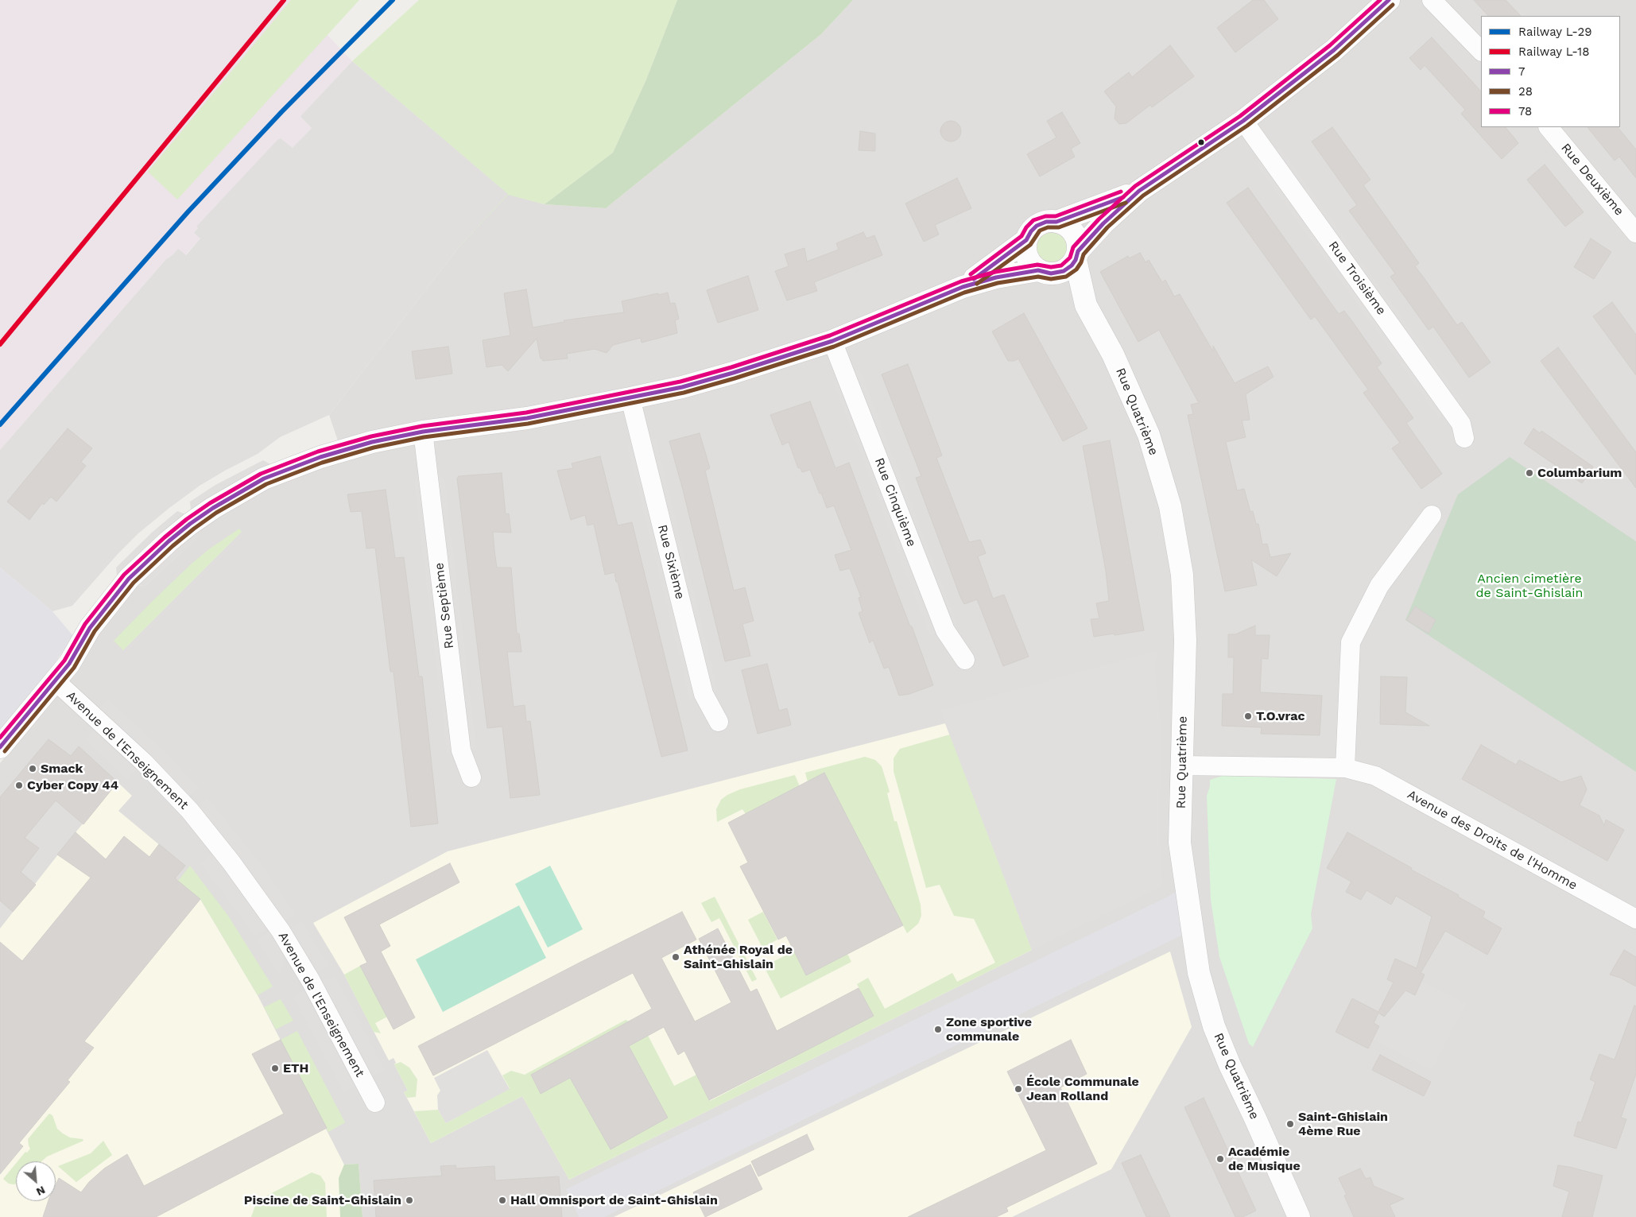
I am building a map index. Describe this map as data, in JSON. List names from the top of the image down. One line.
{"streets":{"street":["Rue Deuxième","Rue Troisième","Rue Quatrième","Rue Cinquième","Rue Sixième","Rue Septième","Avenue de l'Enseignement","Avenue des Droits de l'Homme"]},"crossings":[["Rue Quatrième","Avenue des Droits de l'Homme"]],"parks":["Ancien cimetière de Saint-Ghislain"],"places":["Columbarium","T.O.vrac","Smack","Cyber Copy 44","Athénée Royal de Saint-Ghislain","Zone sportive communale","ETH","École Communale Jean Rolland","Saint-Ghislain 4ème Rue","Académie de Musique","Piscine de Saint-Ghislain","Hall Omnisport de Saint-Ghislain"],"lines":["rail line L-29","rail line L-18","transit line 7","transit line 78","transit line 28"],"legend":["Railway L-29","Railway L-18","7","28","78"],"north":"bottom right"}
